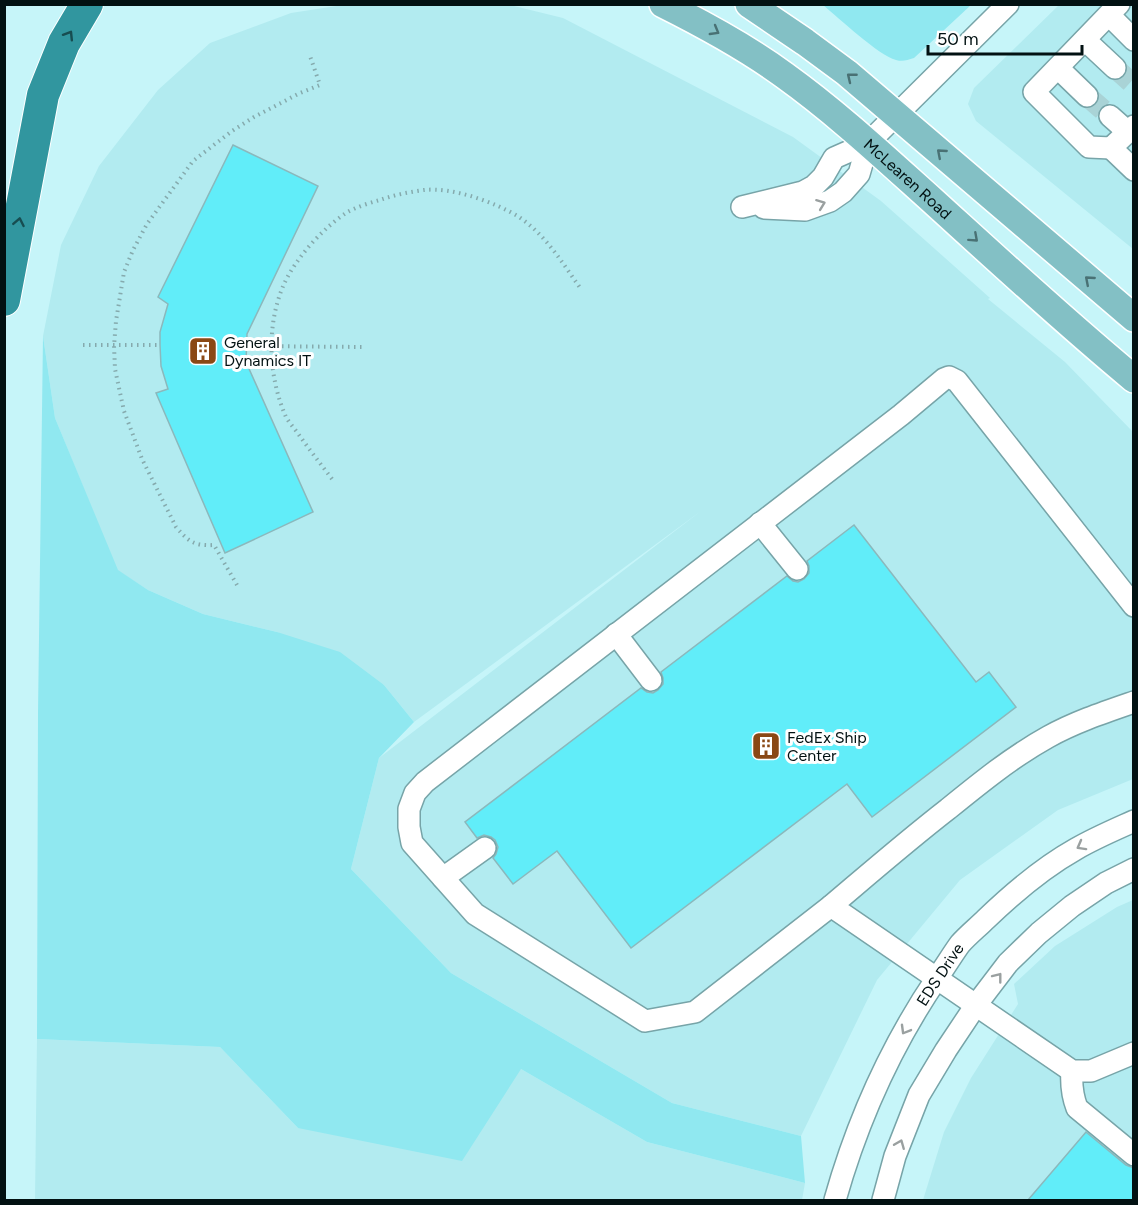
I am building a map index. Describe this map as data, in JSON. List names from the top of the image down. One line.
{"streets":{"main road":["McLearen Road"],"street":["EDS Drive"]},"places":{"building":["General Dynamics IT","FedEx Ship Center"]},"scale_bar":"50 m"}
